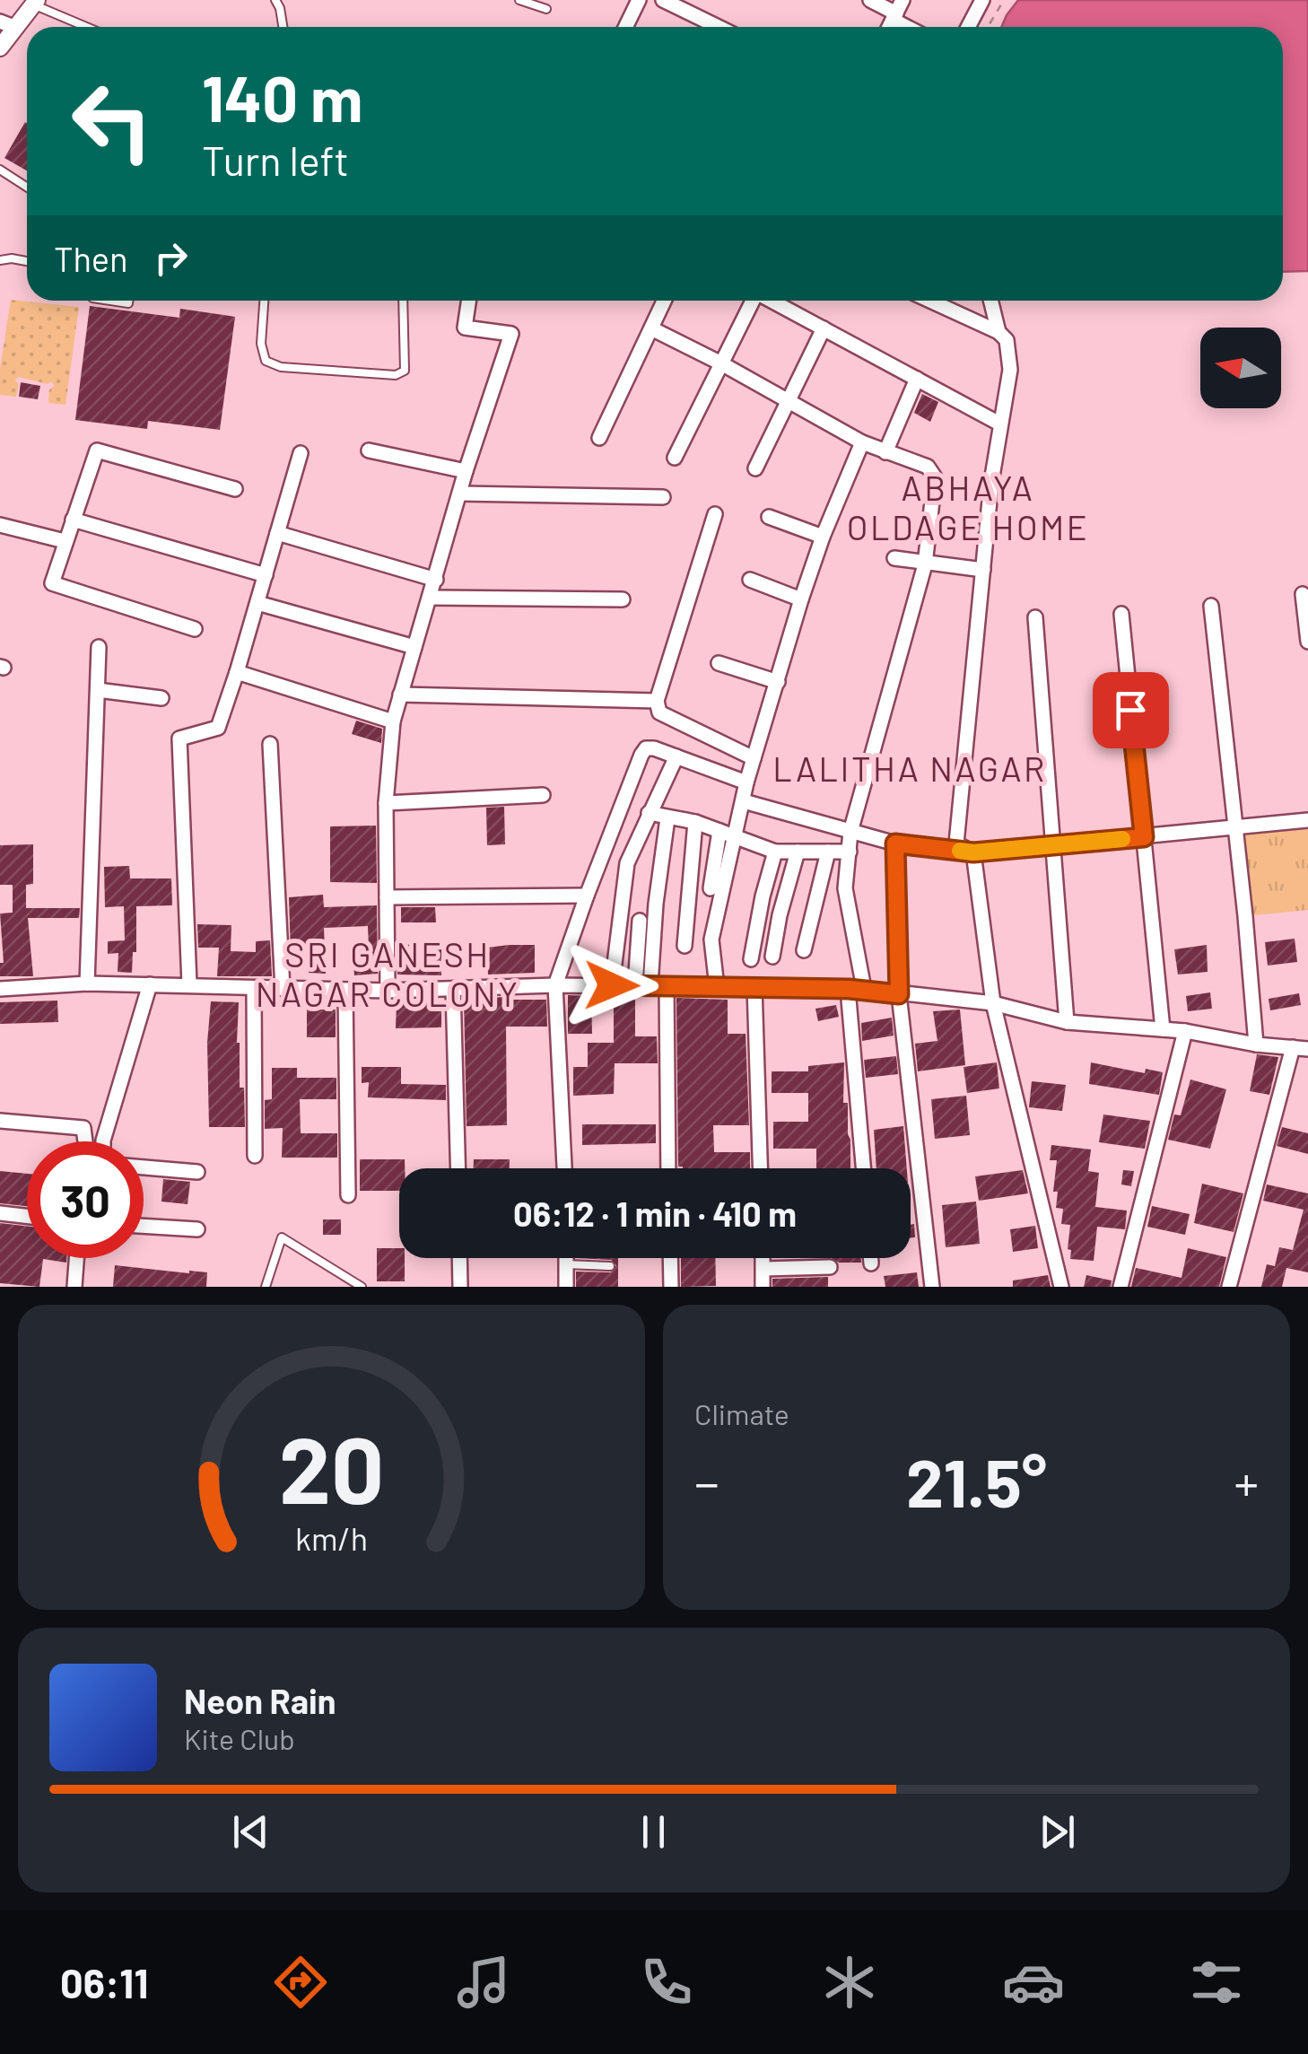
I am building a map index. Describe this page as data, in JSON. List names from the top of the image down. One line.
{"districts":["ABHAYA OLDAGE HOME","LALITHA NAGAR","SRI GANESH NAGAR COLONY"],"north":"left","page":{"turn":["140 m","Turn left"],"then":"Then","limit":"30","trip":"06:12 · 1 min · 410 m","tile":"Climate","heat":["−","21.5°","+"],"song":["Neon Rain","Kite Club"],"tabs":"06:11","gauge":["20","km/h"]}}
